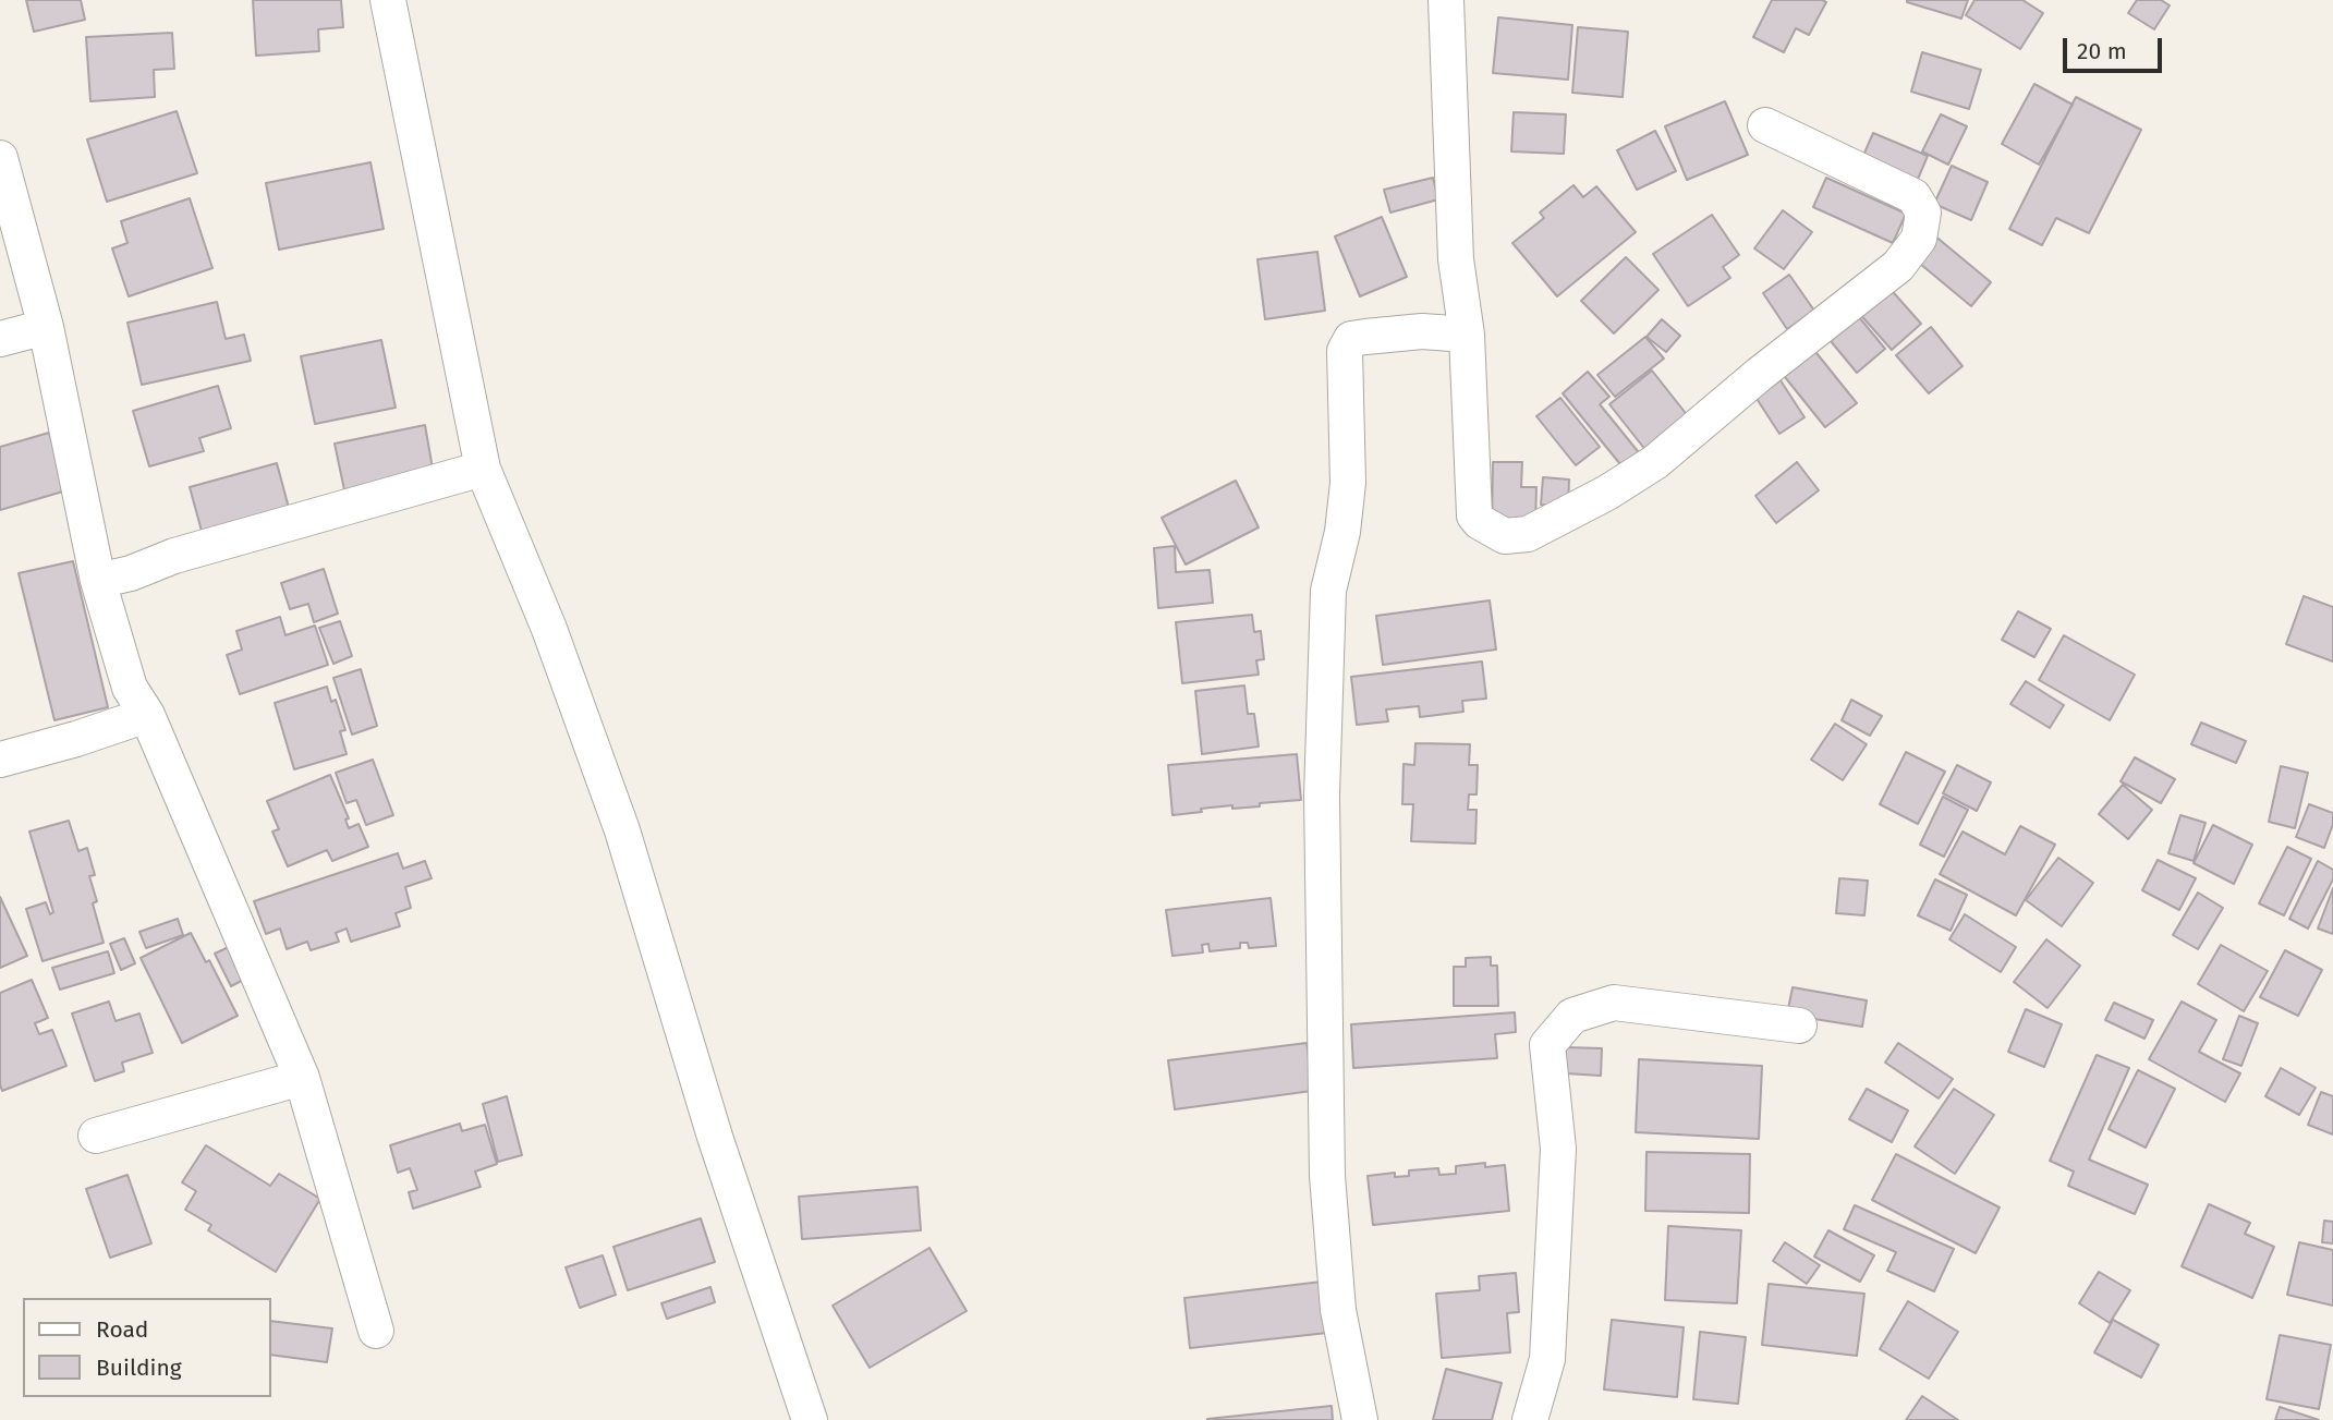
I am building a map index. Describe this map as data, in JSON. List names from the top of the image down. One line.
{"legend":["Road","Building"],"scale_bar":"20 m"}
